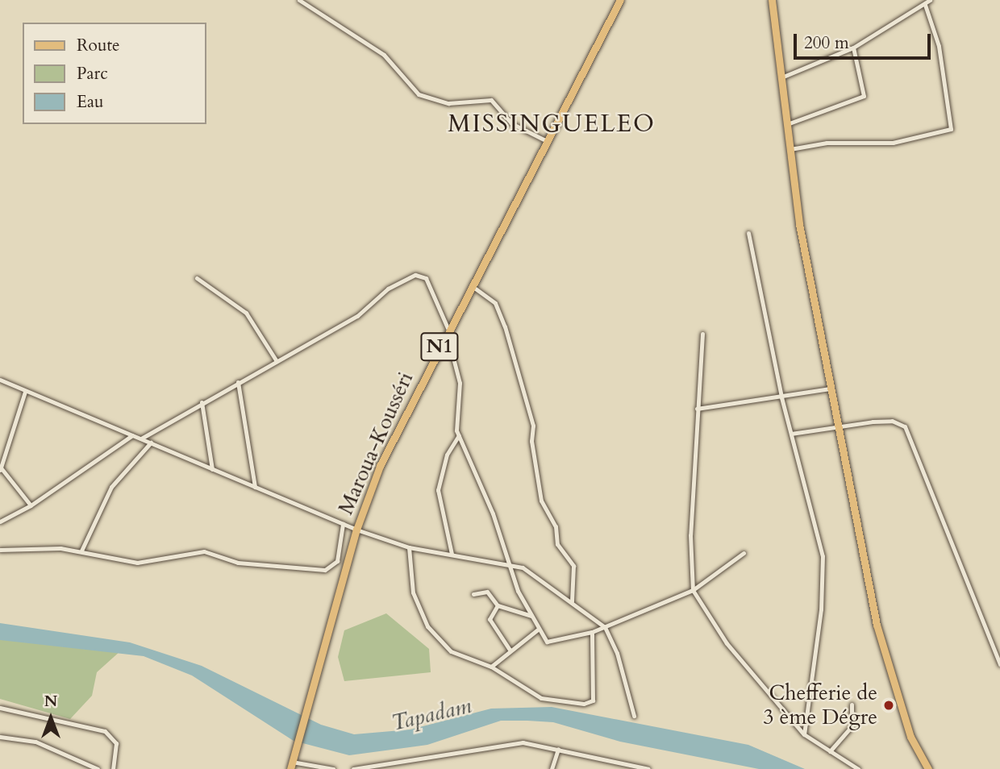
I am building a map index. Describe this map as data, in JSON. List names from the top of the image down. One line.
{"streets":{"main road":["N1","Maroua-Kousséri"]},"districts":["MISSINGUELEO"],"water":["Tapadam"],"places":["Chefferie de 3 ème Dégre"],"legend":["Route","Parc","Eau"],"scale_bar":"200 m","north":"top"}
